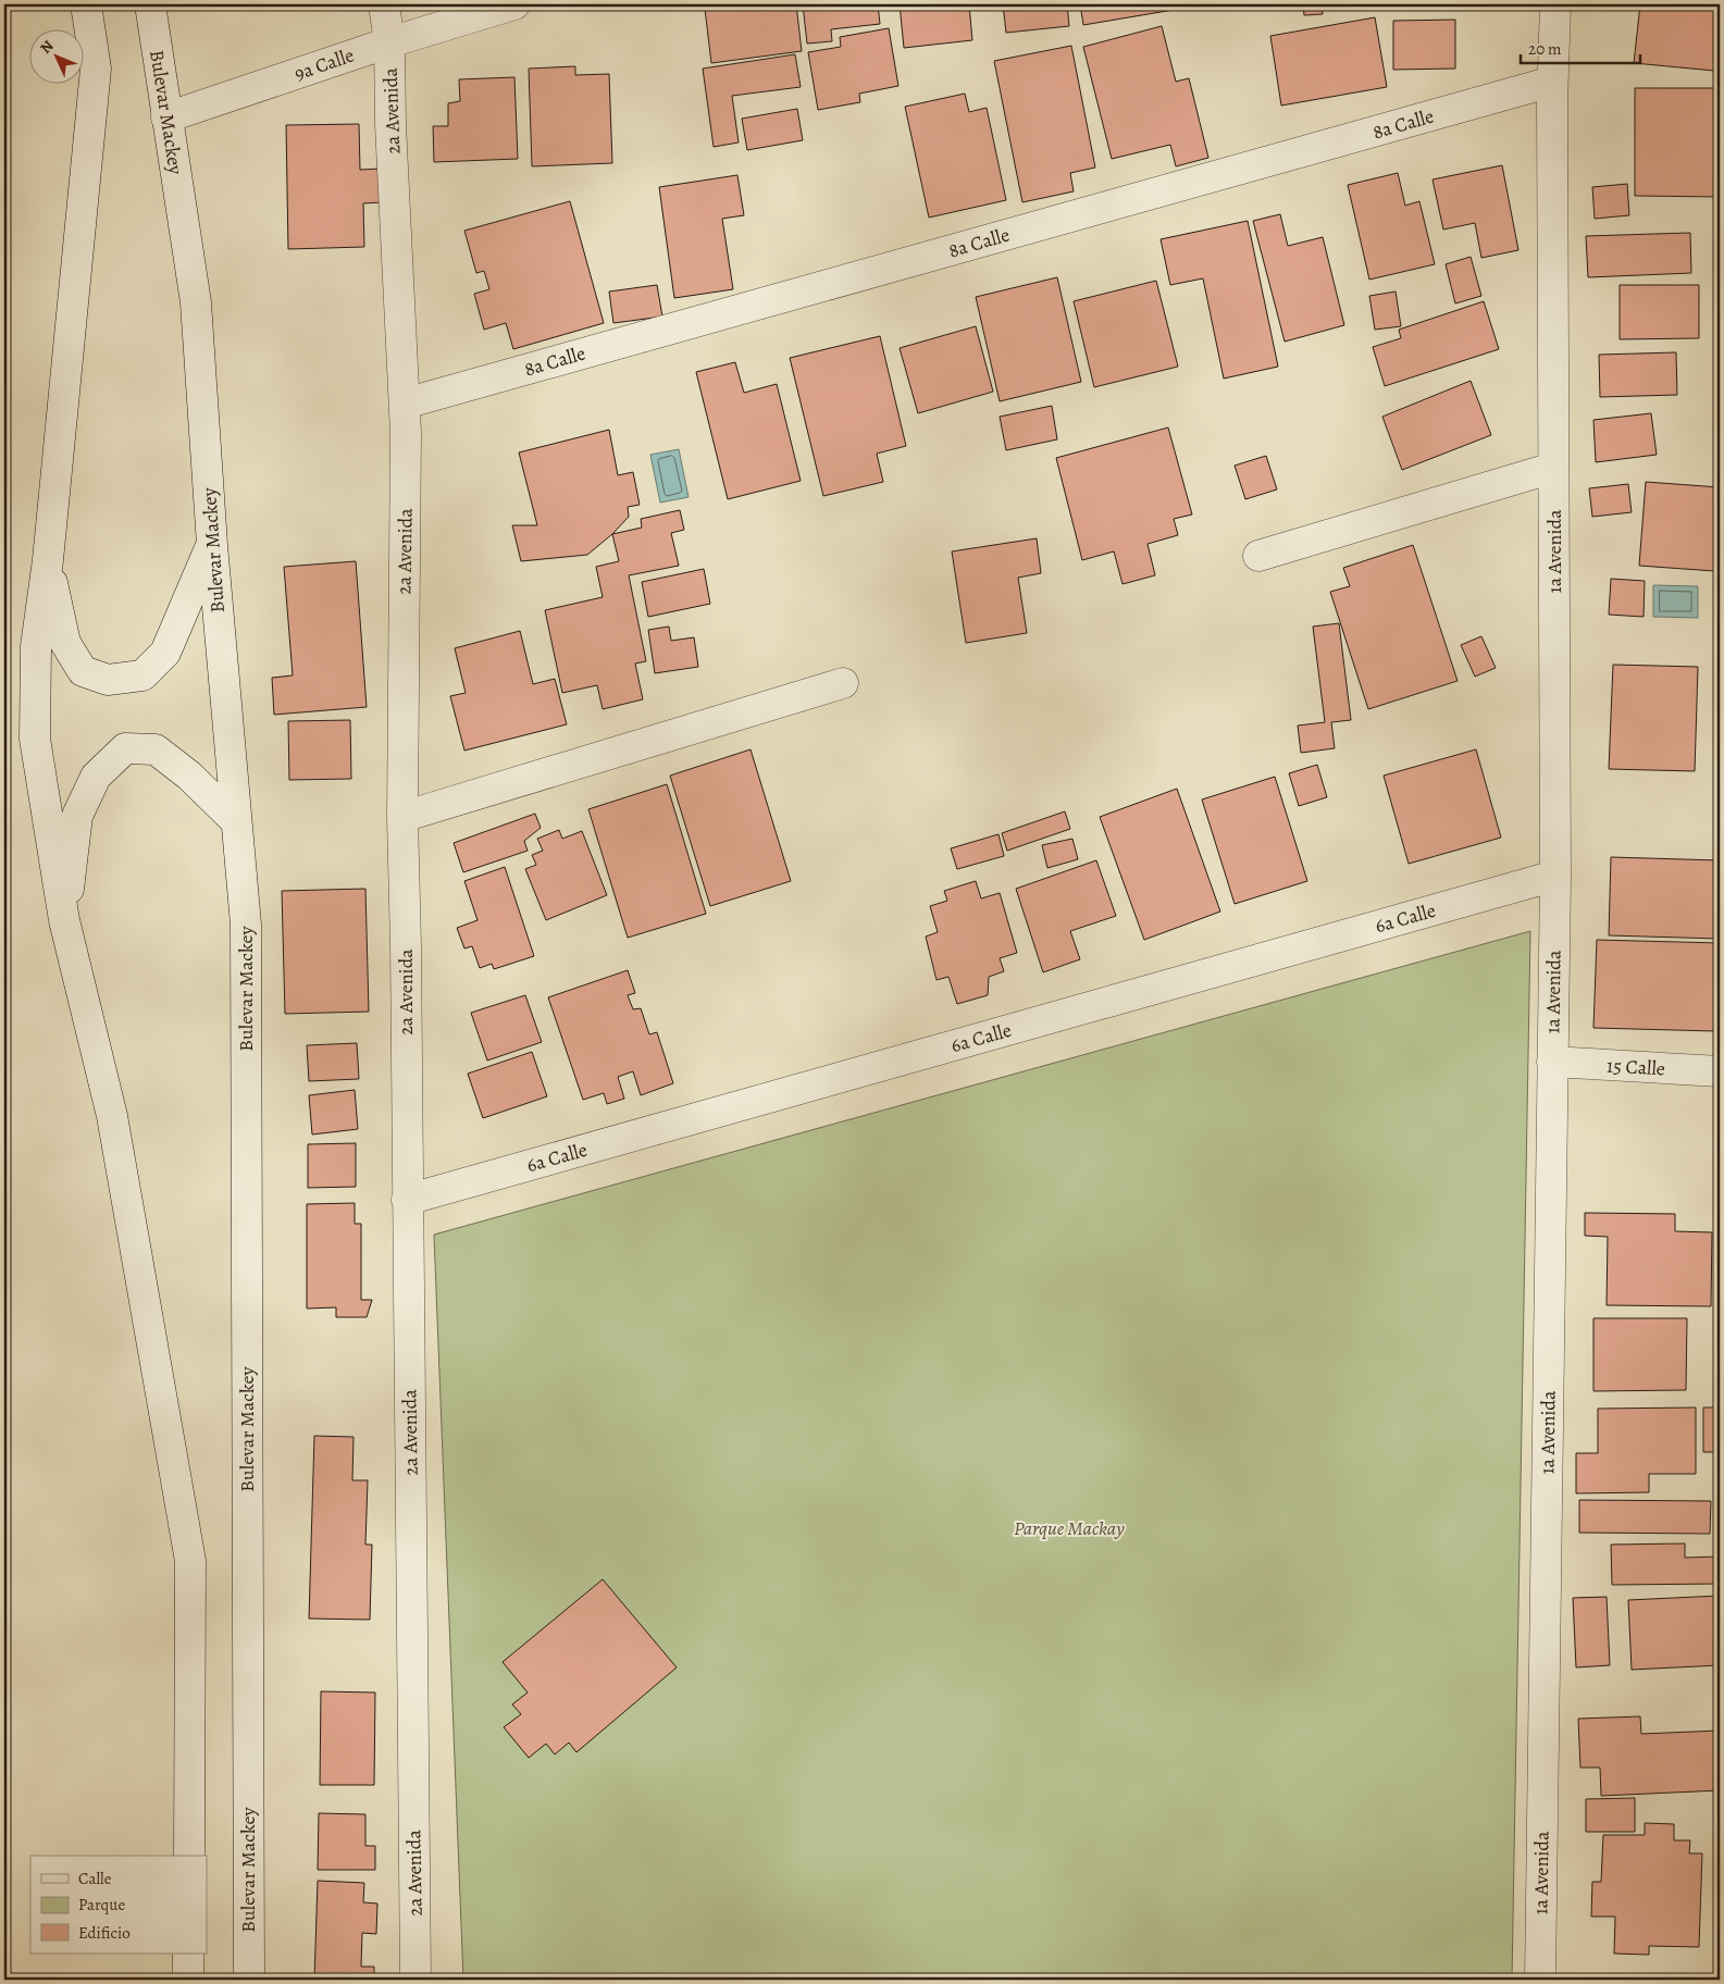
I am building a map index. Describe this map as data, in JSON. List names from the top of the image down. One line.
{"streets":{"street":["9a Calle","2a Avenida","Bulevar Mackey","8a Calle","1a Avenida","6a Calle","15 Calle"]},"crossings":[["9a Calle","2a Avenida"],["9a Calle","Bulevar Mackey"],["2a Avenida","8a Calle"],["2a Avenida","6a Calle"],["8a Calle","1a Avenida"],["1a Avenida","6a Calle"],["1a Avenida","15 Calle"]],"parks":["Parque Mackay"],"legend":["Calle","Parque","Edificio"],"scale_bar":"20 m","north":"top left"}
